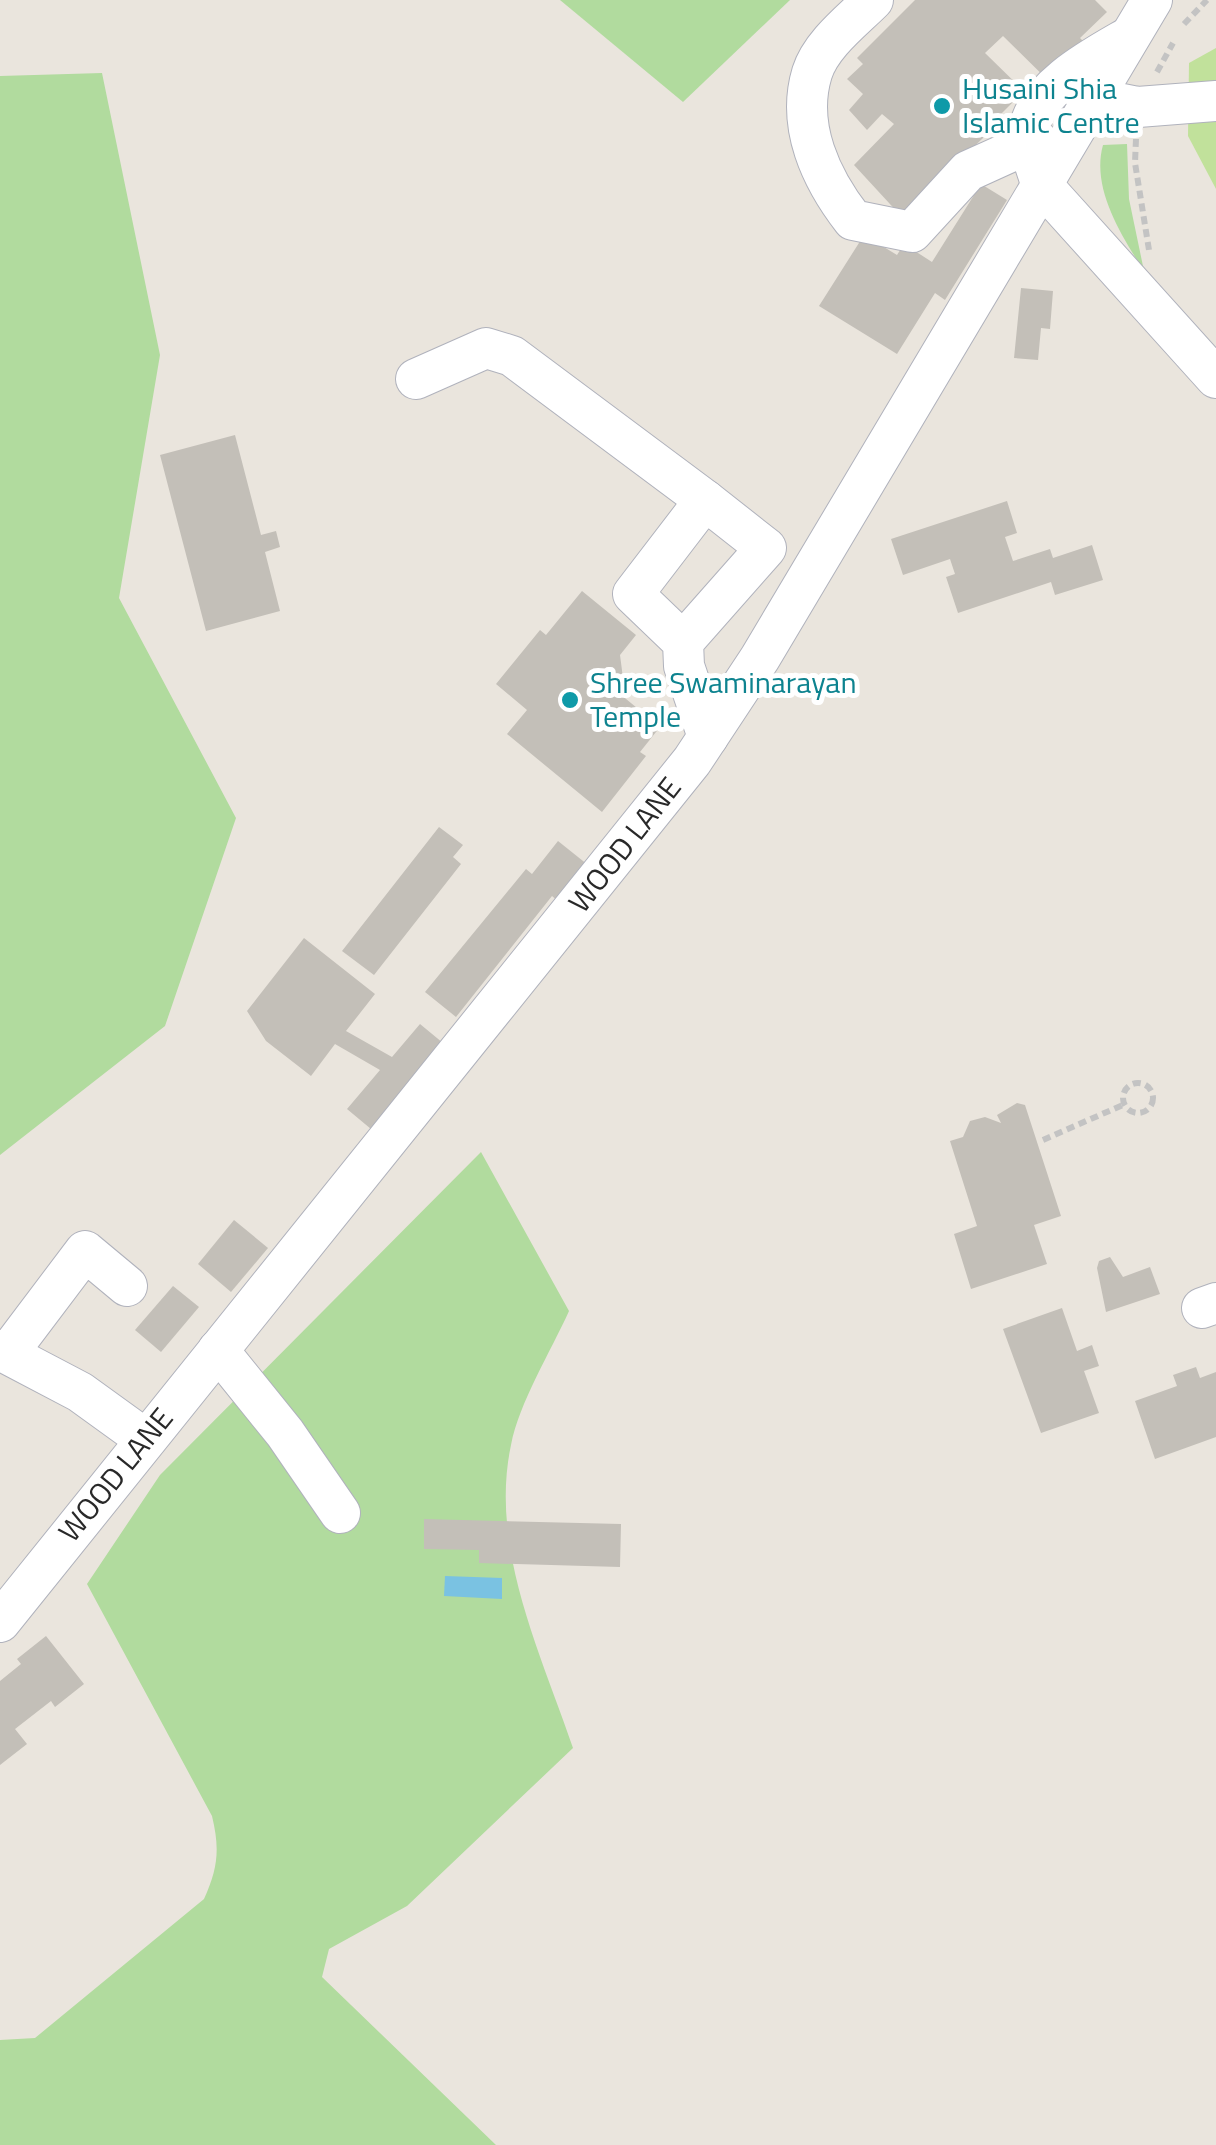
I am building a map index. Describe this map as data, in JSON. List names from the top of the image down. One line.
{"streets":{"street":["WOOD LANE"]},"places":["Husaini Shia Islamic Centre","Shree Swaminarayan Temple"]}
